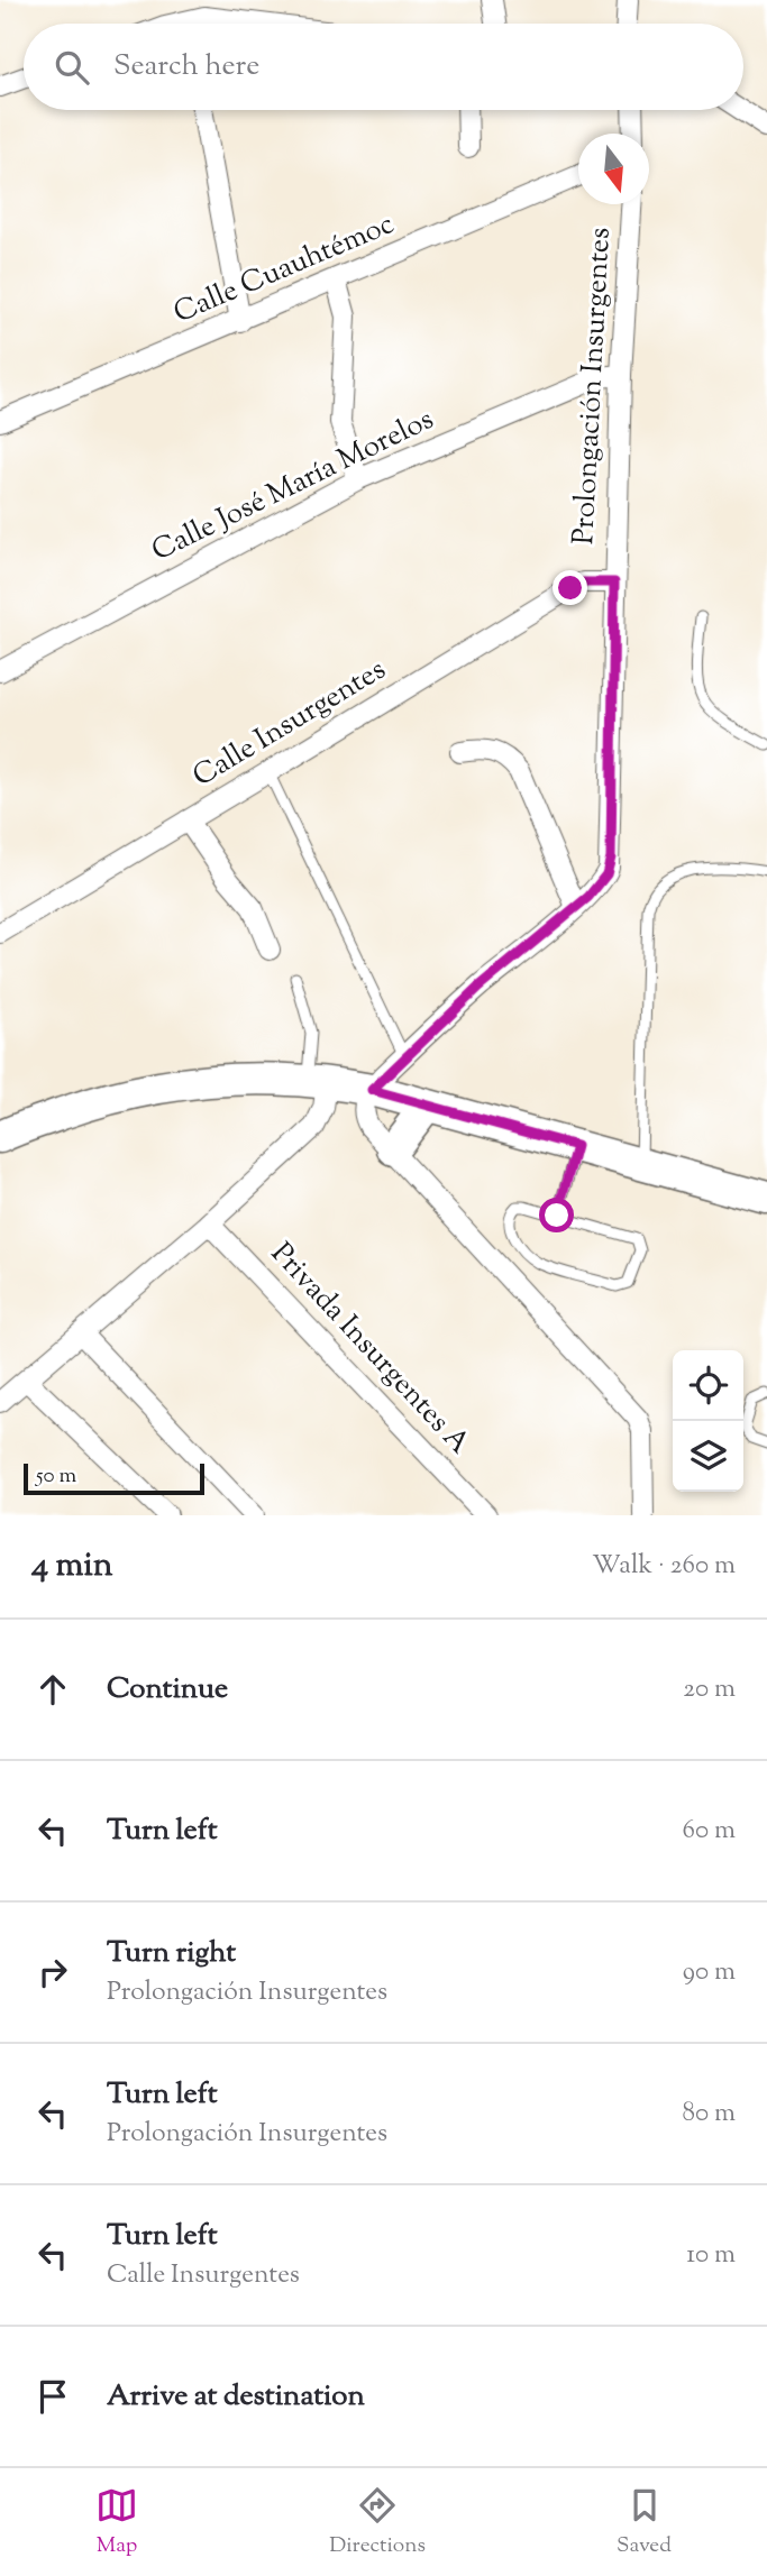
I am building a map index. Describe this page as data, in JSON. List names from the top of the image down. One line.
{"streets":{"street":["Calle Cuauhtémoc","Prolongación Insurgentes","Calle José María Morelos","Calle Insurgentes","Privada Insurgentes A"]},"crossings":[["Prolongación Insurgentes","Calle José María Morelos"],["Prolongación Insurgentes","Calle Insurgentes"]],"scale_bar":"50 m","north":"bottom","page":{"search":"Search here","scale":"50 m","heading":["4 min","Walk · 260 m"],"list":[["Continue","20 m"],["Turn left","60 m"],["Turn right","Prolongación Insurgentes","90 m"],["Turn left","Prolongación Insurgentes","80 m"],["Turn left","Calle Insurgentes","10 m"],"Arrive at destination"],"nav":["Map","Directions","Saved"]}}
